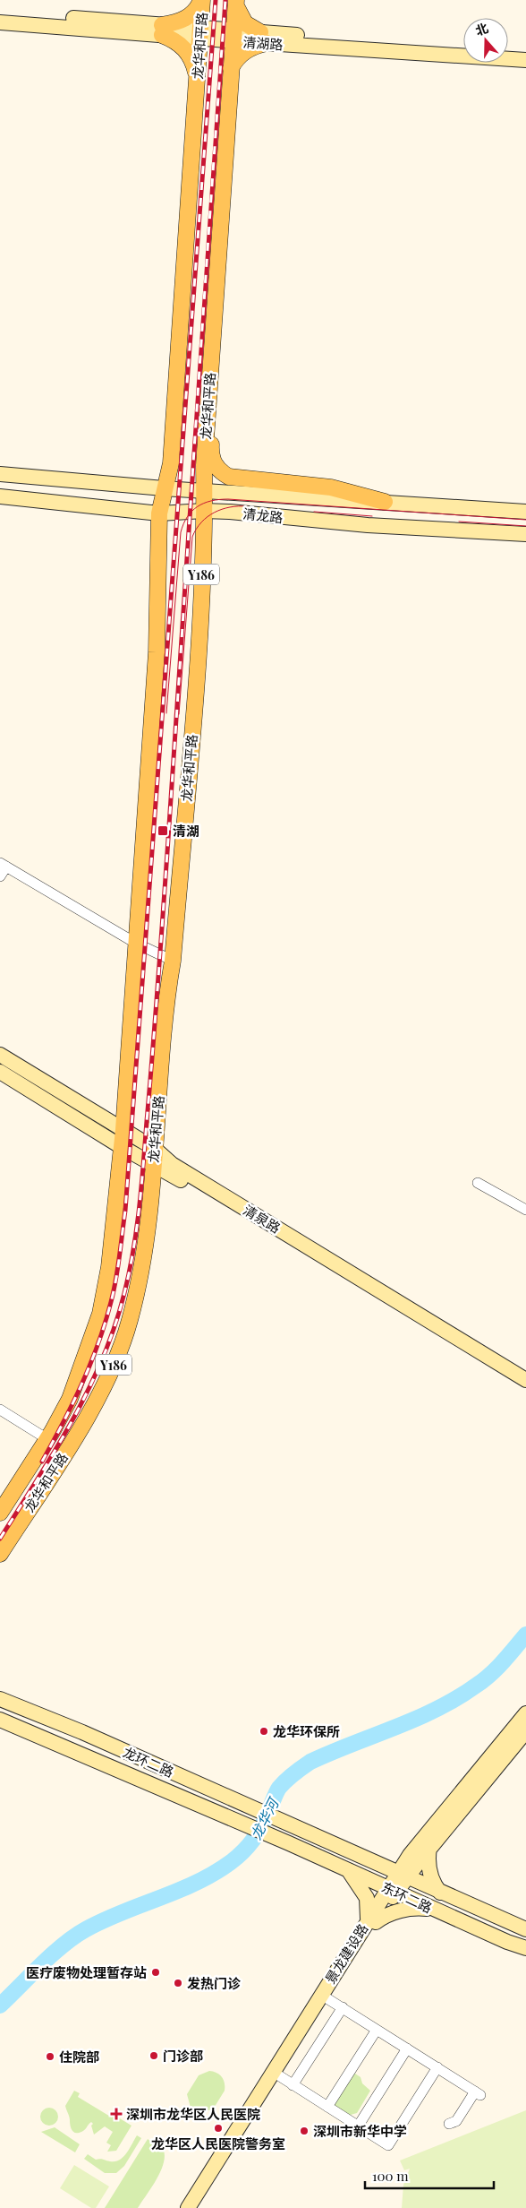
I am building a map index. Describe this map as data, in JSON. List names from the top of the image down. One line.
{"streets":{"main road":["清湖路","龙华和平路","清龙路","Y186","清泉路","龙环二路","东环二路","景龙建设路"]},"crossings":[["清湖路","龙华和平路"],["龙华和平路","清龙路"],["龙华和平路","清泉路"],["龙环二路","东环二路"],["东环二路","景龙建设路"]],"water":["龙华河"],"places":{"transit":["清湖"],"other":["龙华环保所","医疗废物处理暂存站","发热门诊","门诊部","住院部","龙华区人民医院警务室","深圳市新华中学"],"health":["深圳市龙华区人民医院"]},"scale_bar":"100 m","north":"top"}
